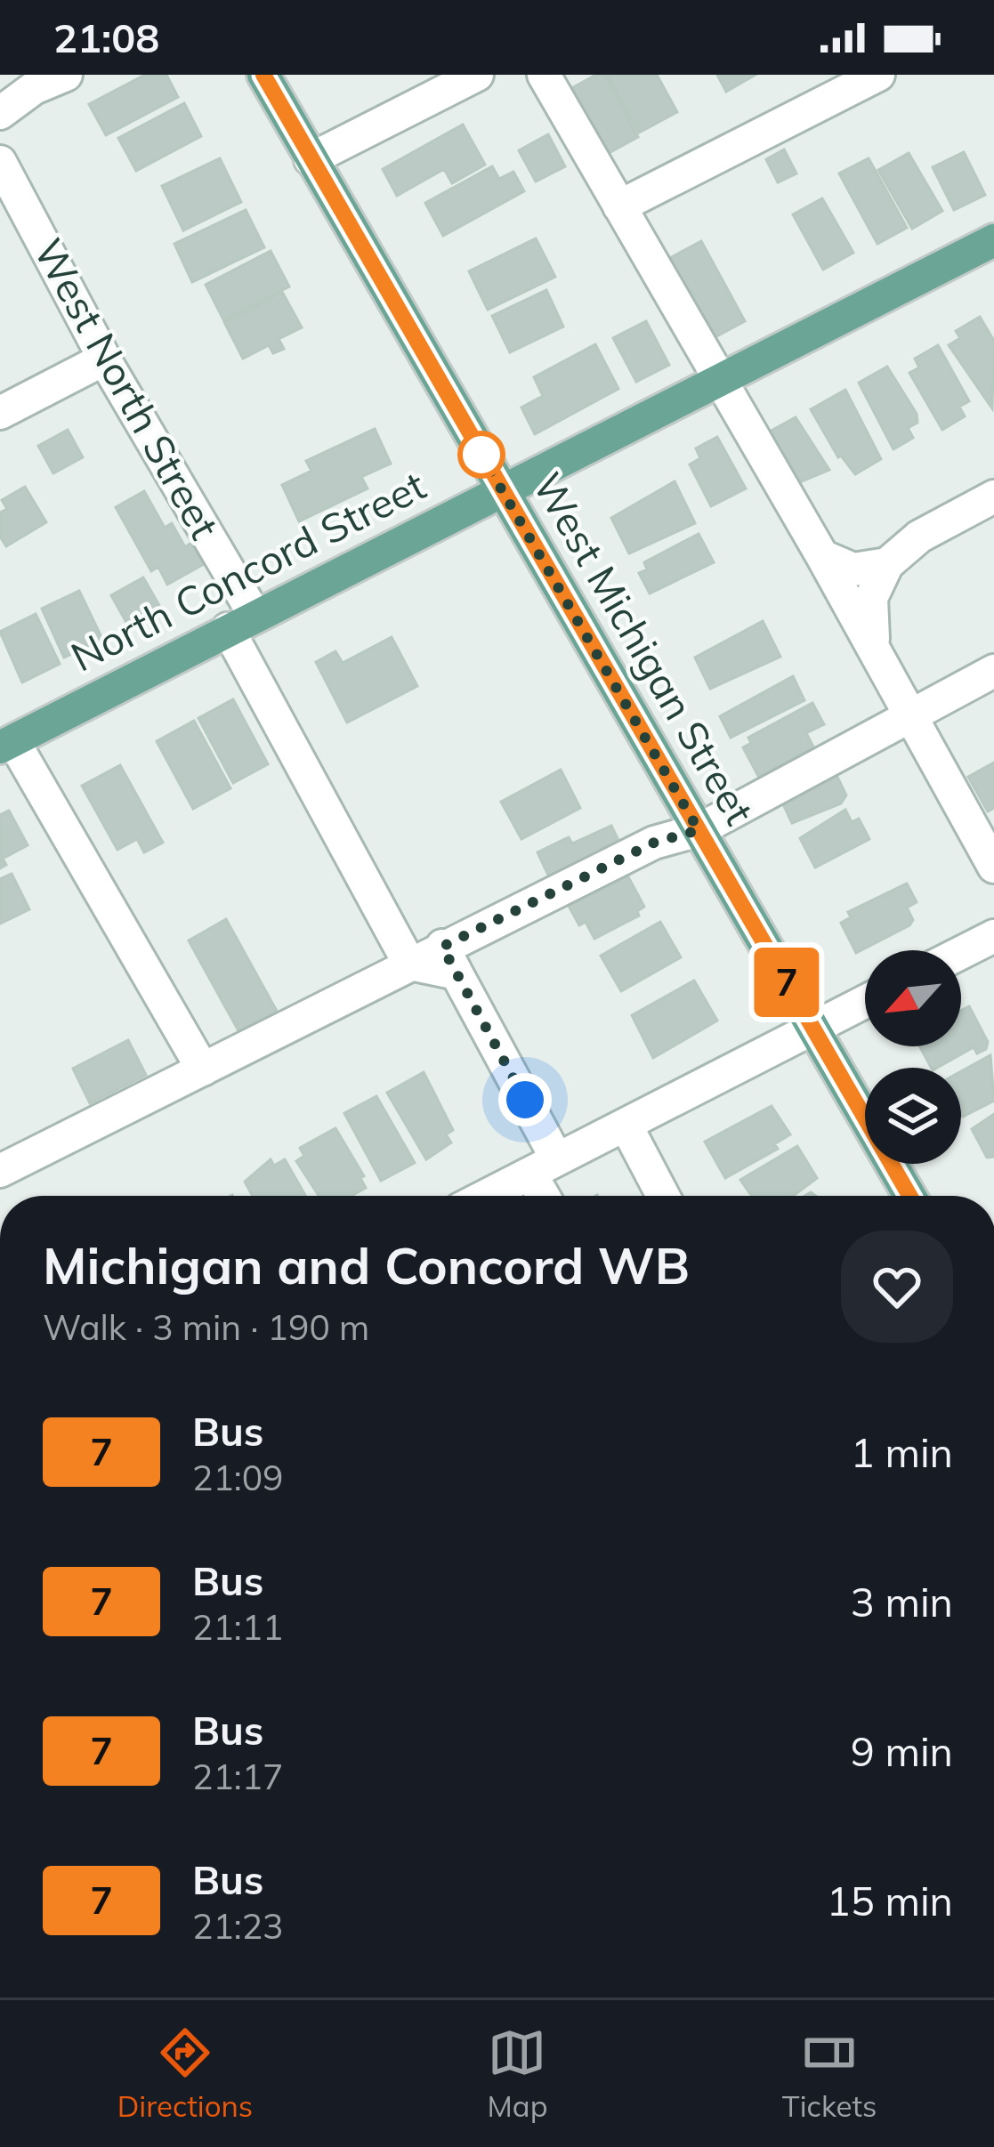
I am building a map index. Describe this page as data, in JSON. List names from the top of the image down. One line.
{"streets":{"main road":["North Concord Street","West Michigan Street"],"street":["West North Street"]},"crossings":[["West North Street","North Concord Street"],["North Concord Street","West Michigan Street"]],"lines":["bus line 7"],"north":"bottom left","page":{"status":"21:08","on_map":"7","heading":["Michigan and Concord WB","Walk · 3 min · 190 m"],"list":[{"mark":"7","name":"Bus","note":"21:09","value":"1 min"},{"mark":"7","name":"Bus","note":"21:11","value":"3 min"},{"mark":"7","name":"Bus","note":"21:17","value":"9 min"},{"mark":"7","name":"Bus","note":"21:23","value":"15 min"}],"tabs":["Directions","Map","Tickets"]}}
